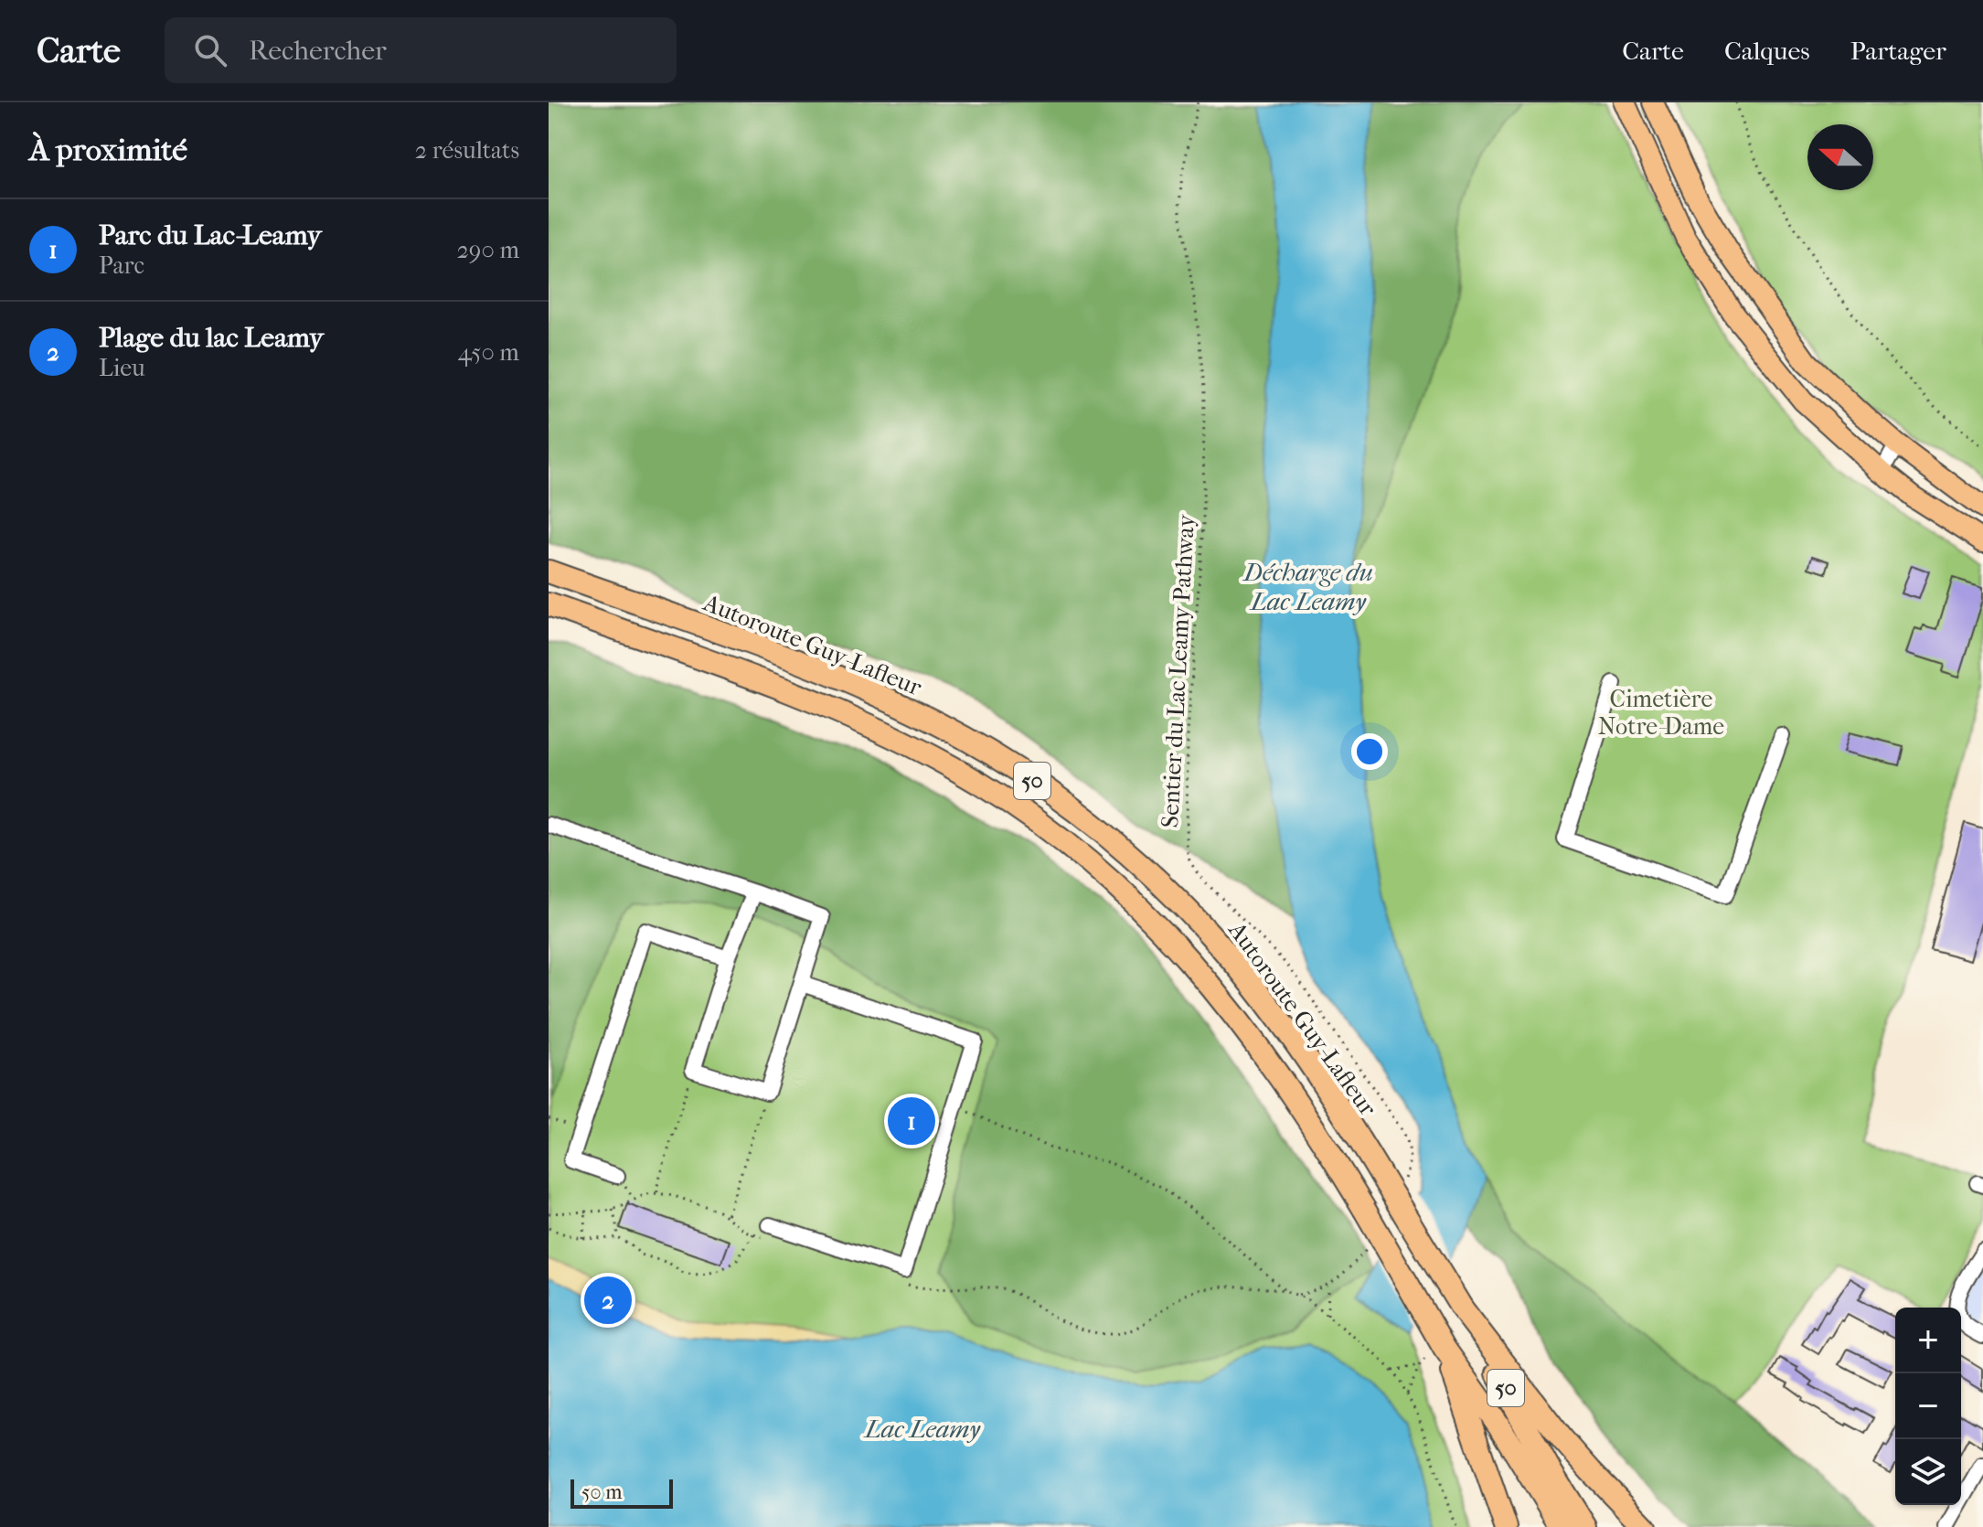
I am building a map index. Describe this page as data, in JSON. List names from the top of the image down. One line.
{"streets":{"highway":["Autoroute Guy-Lafleur","50"],"path":["Sentier du Lac Leamy Pathway"]},"water":["Décharge du Lac Leamy","Lac Leamy"],"parks":["Cimetière Notre-Dame"],"scale_bar":"50 m","north":"left","page":{"header":"Carte","search":"Rechercher","nav":["Carte","Calques","Partager"],"heading":["À proximité","2 résultats"],"list":[{"mark":"1","name":"Parc du Lac-Leamy","note":"Parc","value":"290 m"},{"mark":"2","name":"Plage du lac Leamy","note":"Lieu","value":"450 m"}],"pins":["1","2"],"map_buttons":["+","−"],"scale":"50 m"}}
